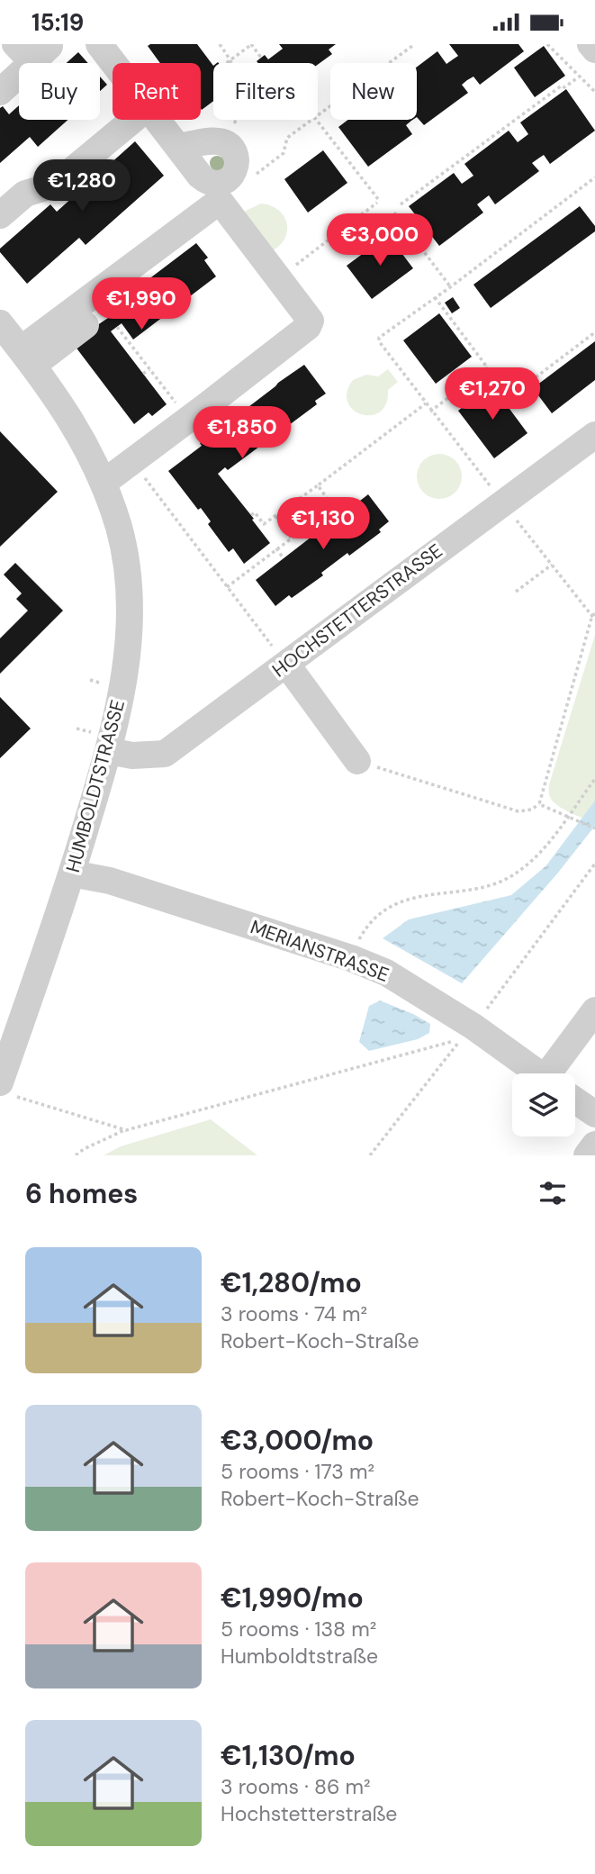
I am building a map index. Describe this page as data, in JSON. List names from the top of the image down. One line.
{"streets":{"street":["HOCHSTETTERSTRASSE","HUMBOLDTSTRASSE","MERIANSTRASSE"]},"crossings":[["HOCHSTETTERSTRASSE","HUMBOLDTSTRASSE"],["HUMBOLDTSTRASSE","MERIANSTRASSE"]],"page":{"status":"15:19","chip":["Buy","Rent","Filters","New"],"price":["€1,280","€3,000","€1,990","€1,270","€1,850","€1,130"],"heading":"6 homes","list":[{"name":"€1,280/mo","note":"3 rooms · 74 m² · Robert-Koch-Straße"},{"name":"€3,000/mo","note":"5 rooms · 173 m² · Robert-Koch-Straße"},{"name":"€1,990/mo","note":"5 rooms · 138 m² · Humboldtstraße"},{"name":"€1,130/mo","note":"3 rooms · 86 m² · Hochstetterstraße"}]}}
